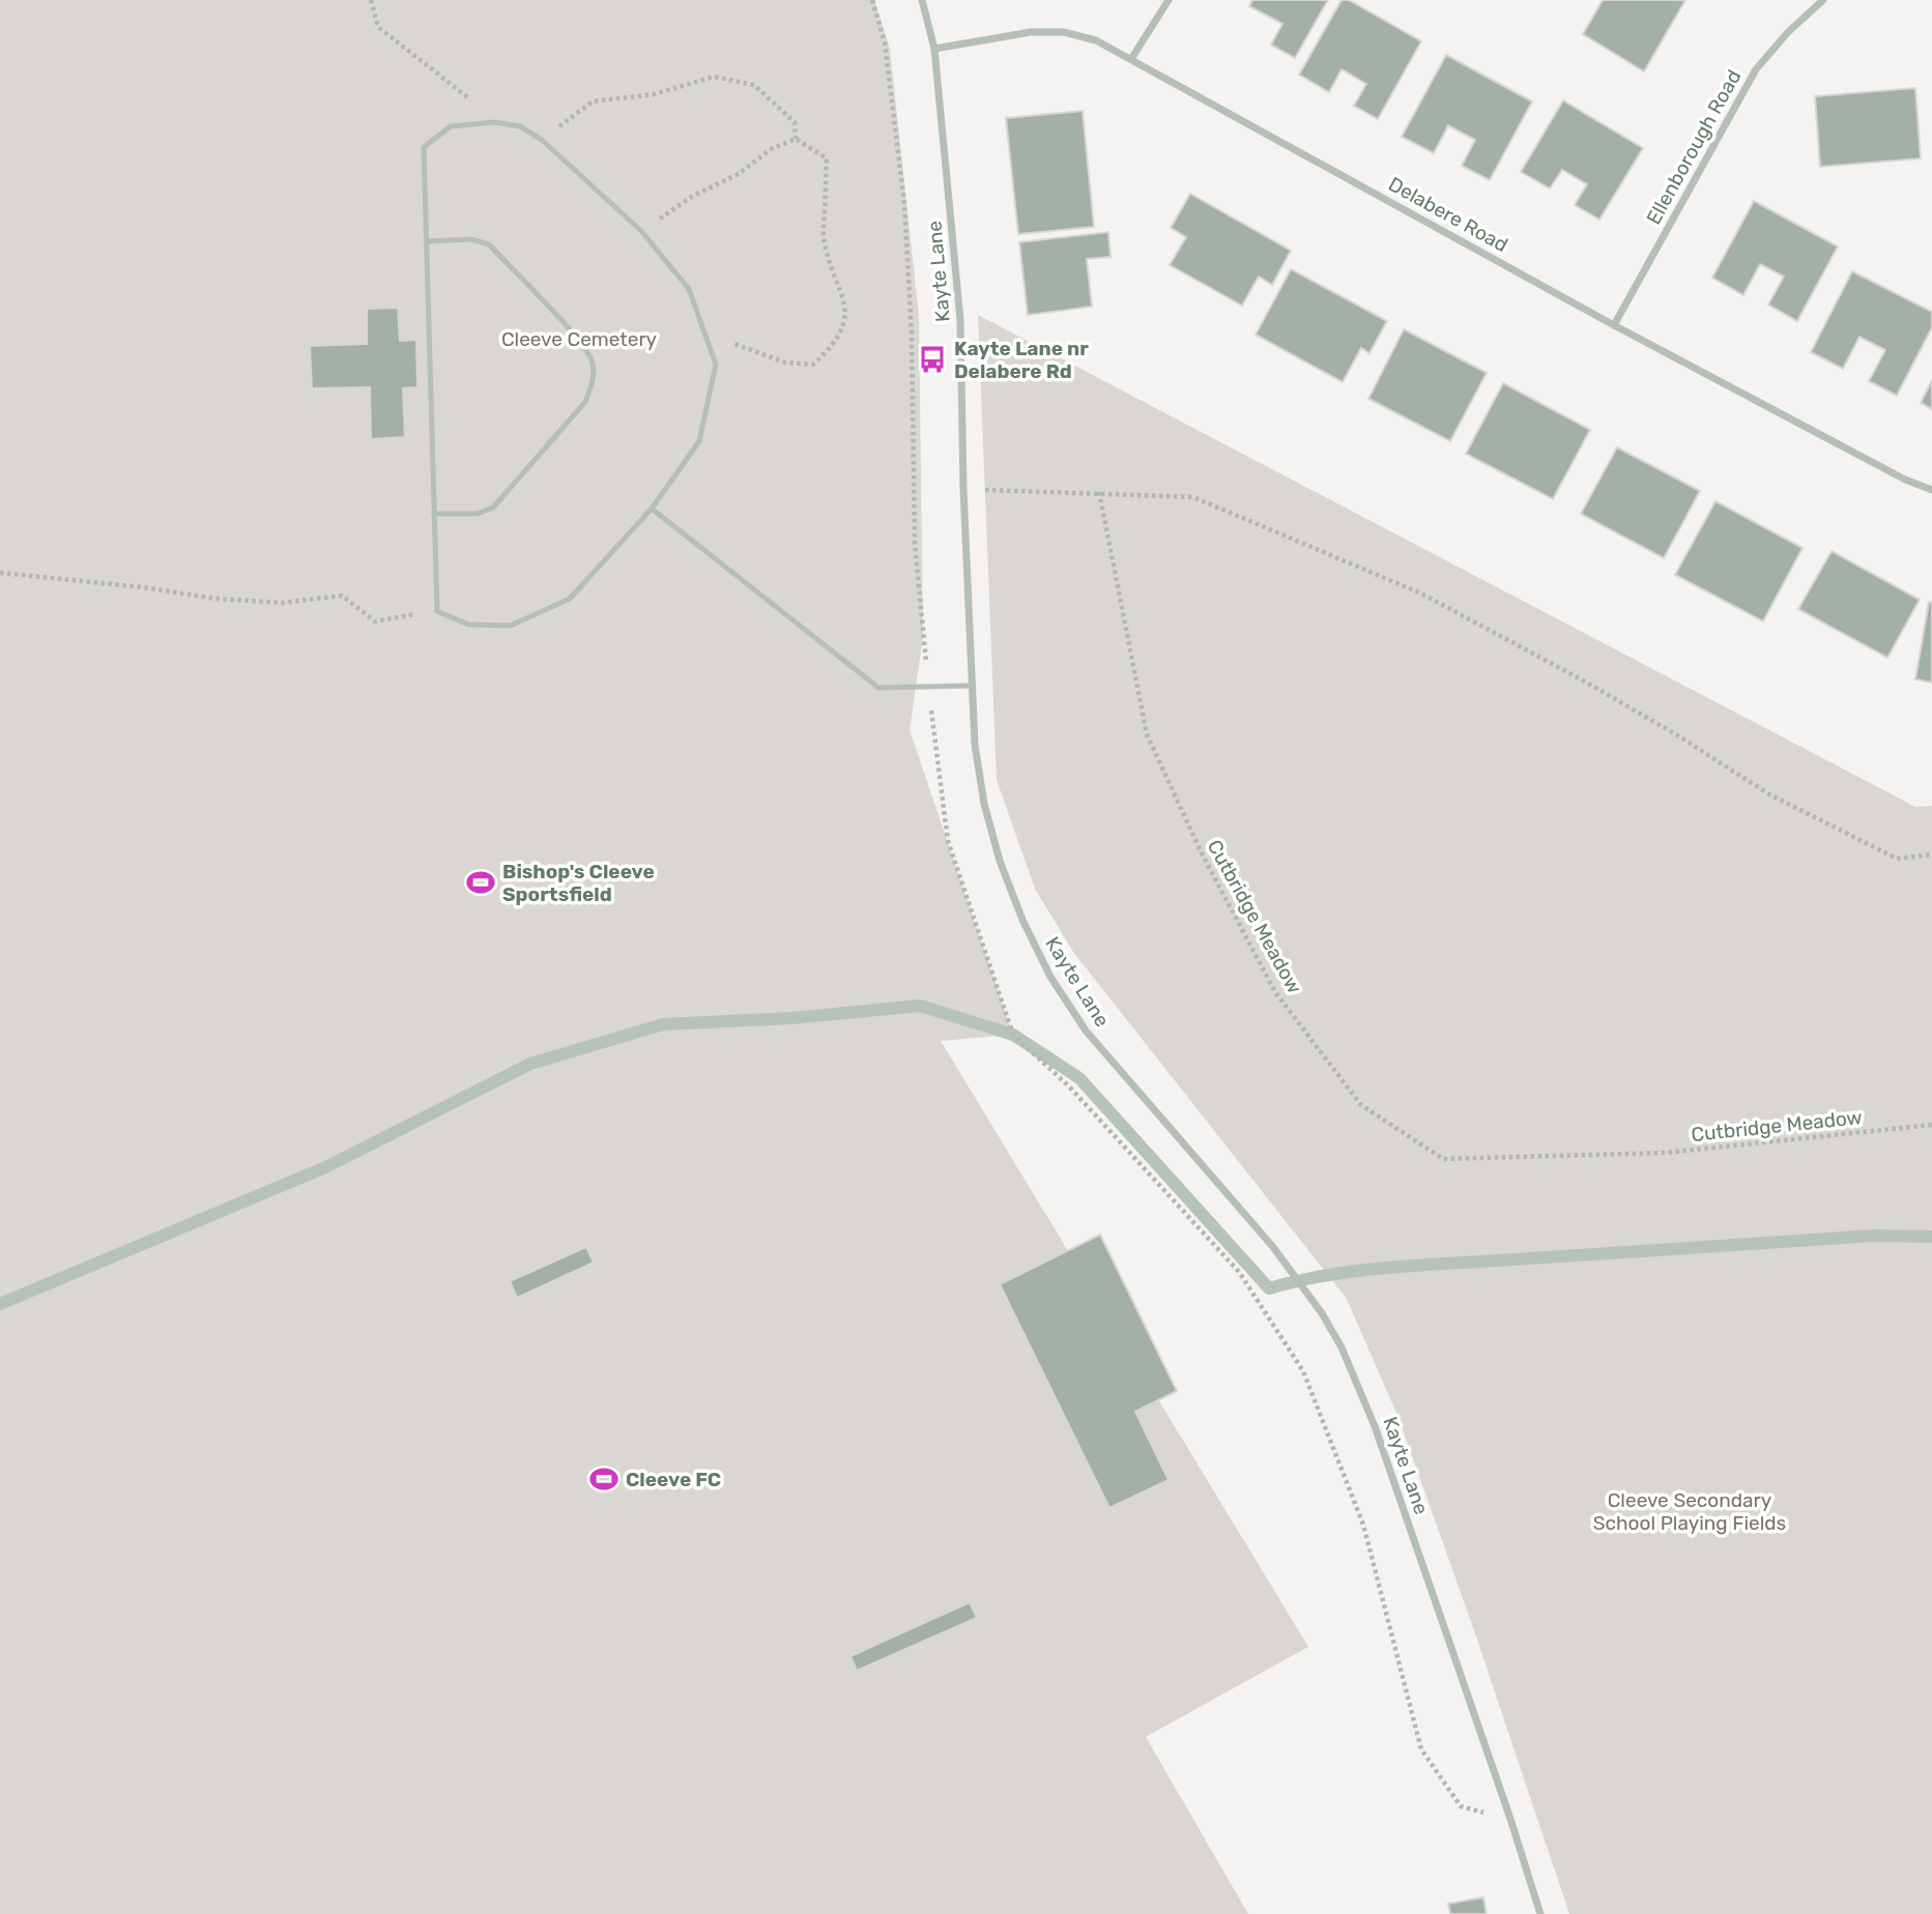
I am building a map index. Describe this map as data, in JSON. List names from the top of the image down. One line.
{"streets":{"street":["Ellenborough Road","Delabere Road","Kayte Lane"],"path":["Cutbridge Meadow"]},"crossings":[["Ellenborough Road","Delabere Road"],["Delabere Road","Kayte Lane"]],"parks":["Cleeve Cemetery","Cleeve Secondary School Playing Fields"],"places":{"bus stop":["Kayte Lane nr Delabere Rd"],"sports":["Bishop's Cleeve Sportsfield","Cleeve FC"]}}
